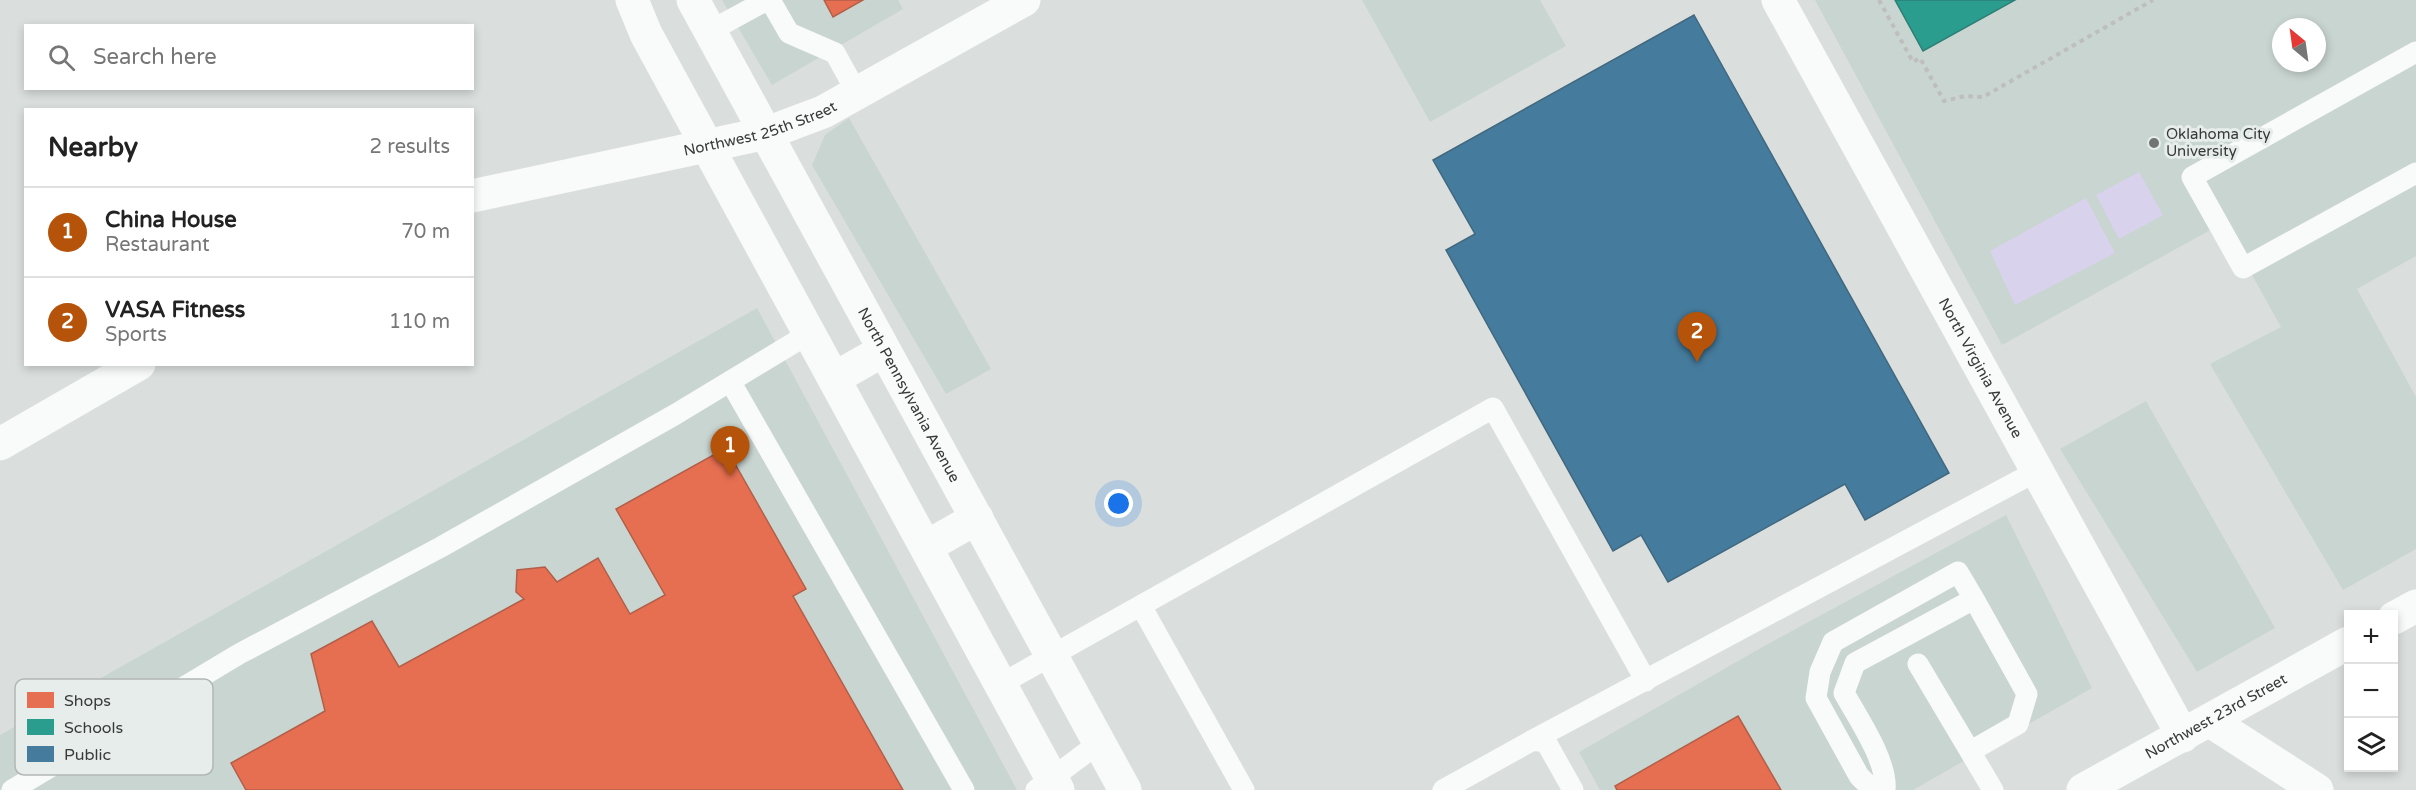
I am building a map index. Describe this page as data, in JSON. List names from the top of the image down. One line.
{"streets":{"main road":["Northwest 25th Street","North Virginia Avenue","North Pennsylvania Avenue","Northwest 23rd Street"]},"crossings":[["Northwest 25th Street","North Pennsylvania Avenue"],["North Virginia Avenue","Northwest 23rd Street"]],"places":["Oklahoma City University"],"legend":["Shops","Schools","Public"],"north":"top left","page":{"search":"Search here","heading":["Nearby","2 results"],"list":[{"mark":"1","name":"China House","note":"Restaurant","value":"70 m"},{"mark":"2","name":"VASA Fitness","note":"Sports","value":"110 m"}],"pins":["2","1"],"map_buttons":["+","−"]}}
